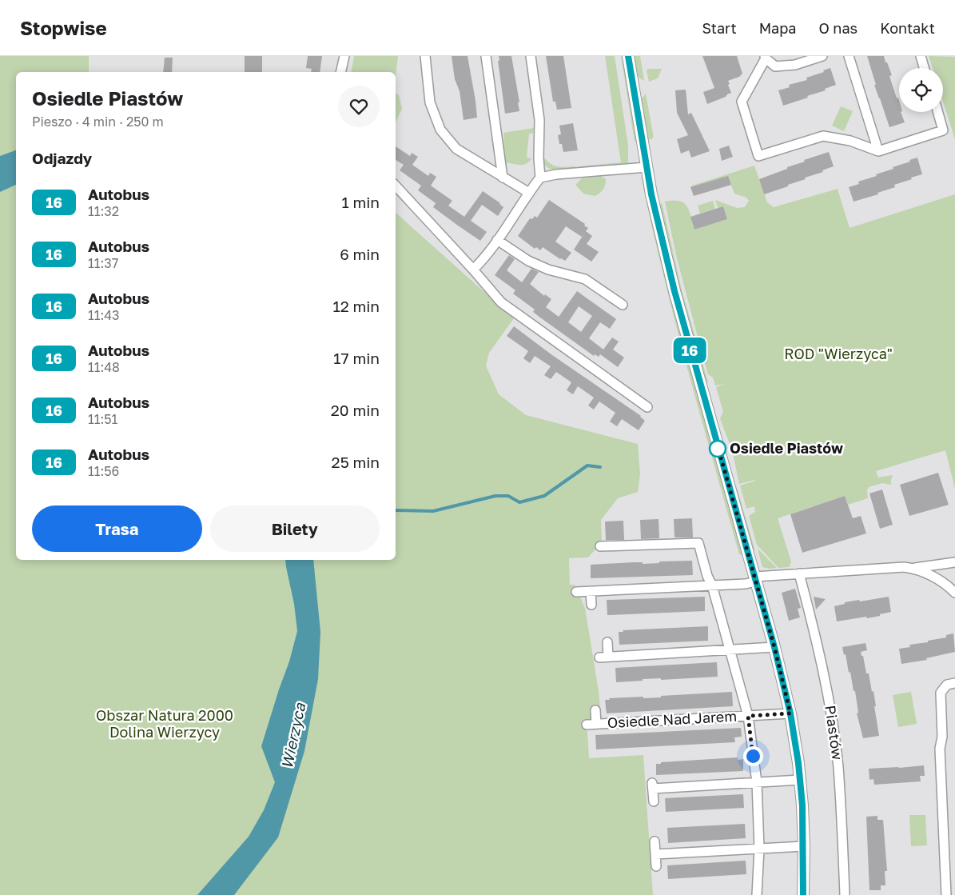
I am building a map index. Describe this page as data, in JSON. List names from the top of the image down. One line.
{"streets":{"street":["Osiedle Nad Jarem","Piastów"]},"water":["Wierzyca"],"parks":["ROD \"Wierzyca\"","Obszar Natura 2000 Dolina Wierzycy"],"places":["Osiedle Piastów"],"lines":["bus line 16"],"page":{"header":"Stopwise","nav":["Start","Mapa","O nas","Kontakt"],"on_map":"16","heading":[["Osiedle Piastów","Pieszo · 4 min · 250 m"],"Odjazdy"],"list":[{"mark":"16","name":"Autobus","note":"11:32","value":"1 min"},{"mark":"16","name":"Autobus","note":"11:37","value":"6 min"},{"mark":"16","name":"Autobus","note":"11:43","value":"12 min"},{"mark":"16","name":"Autobus","note":"11:48","value":"17 min"},{"mark":"16","name":"Autobus","note":"11:51","value":"20 min"},{"mark":"16","name":"Autobus","note":"11:56","value":"25 min"}],"buttons":["Trasa","Bilety"]}}
